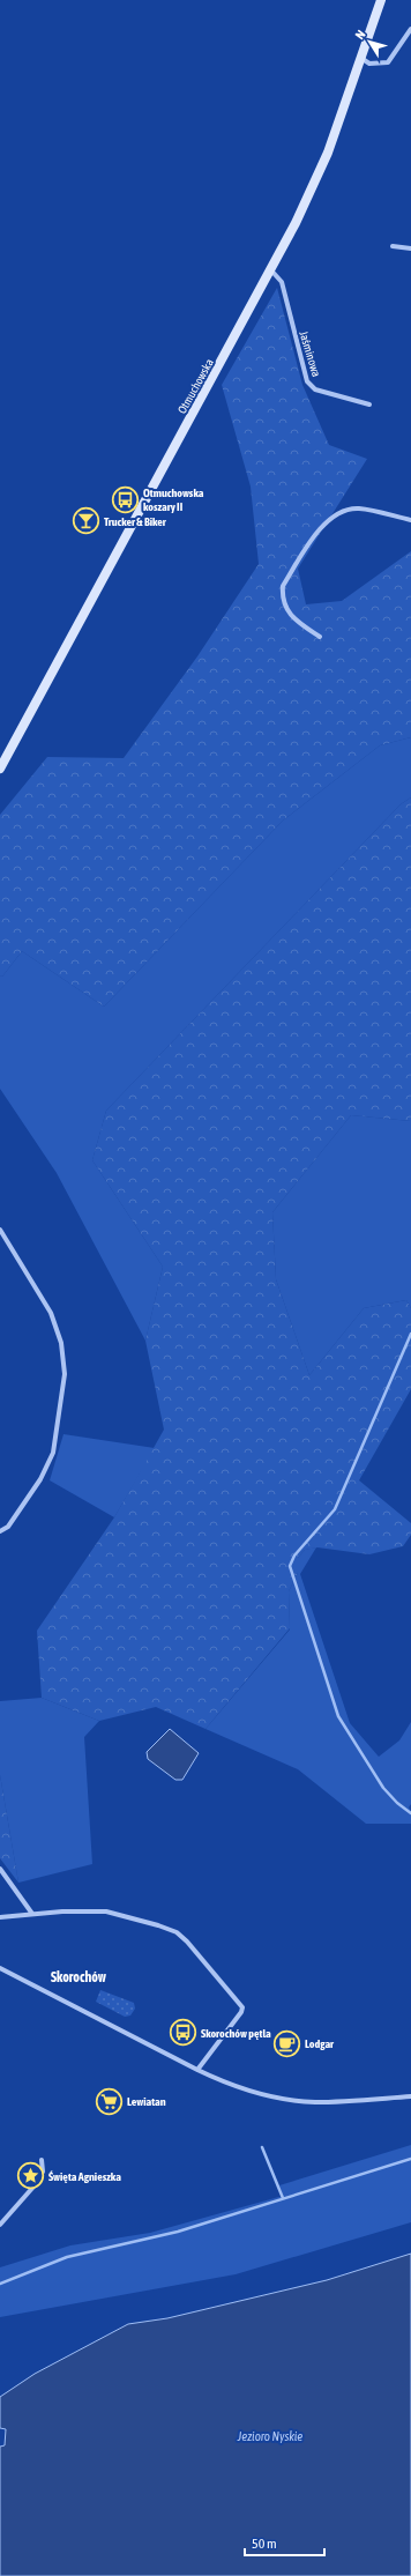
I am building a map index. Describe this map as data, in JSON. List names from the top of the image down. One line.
{"streets":{"main road":["Otmuchowska"],"street":["Jaśminowa"]},"crossings":[["Jaśminowa","Otmuchowska"]],"districts":["Skorochów"],"water":["Jezioro Nyskie"],"places":{"bus stop":["Otmuchowska koszary II","Skorochów pętla"],"bar":["Trucker & Biker"],"cafe":["Lodgar"],"supermarket":["Lewiatan"],"place":["Święta Agnieszka"]},"scale_bar":"50 m","north":"top left"}
